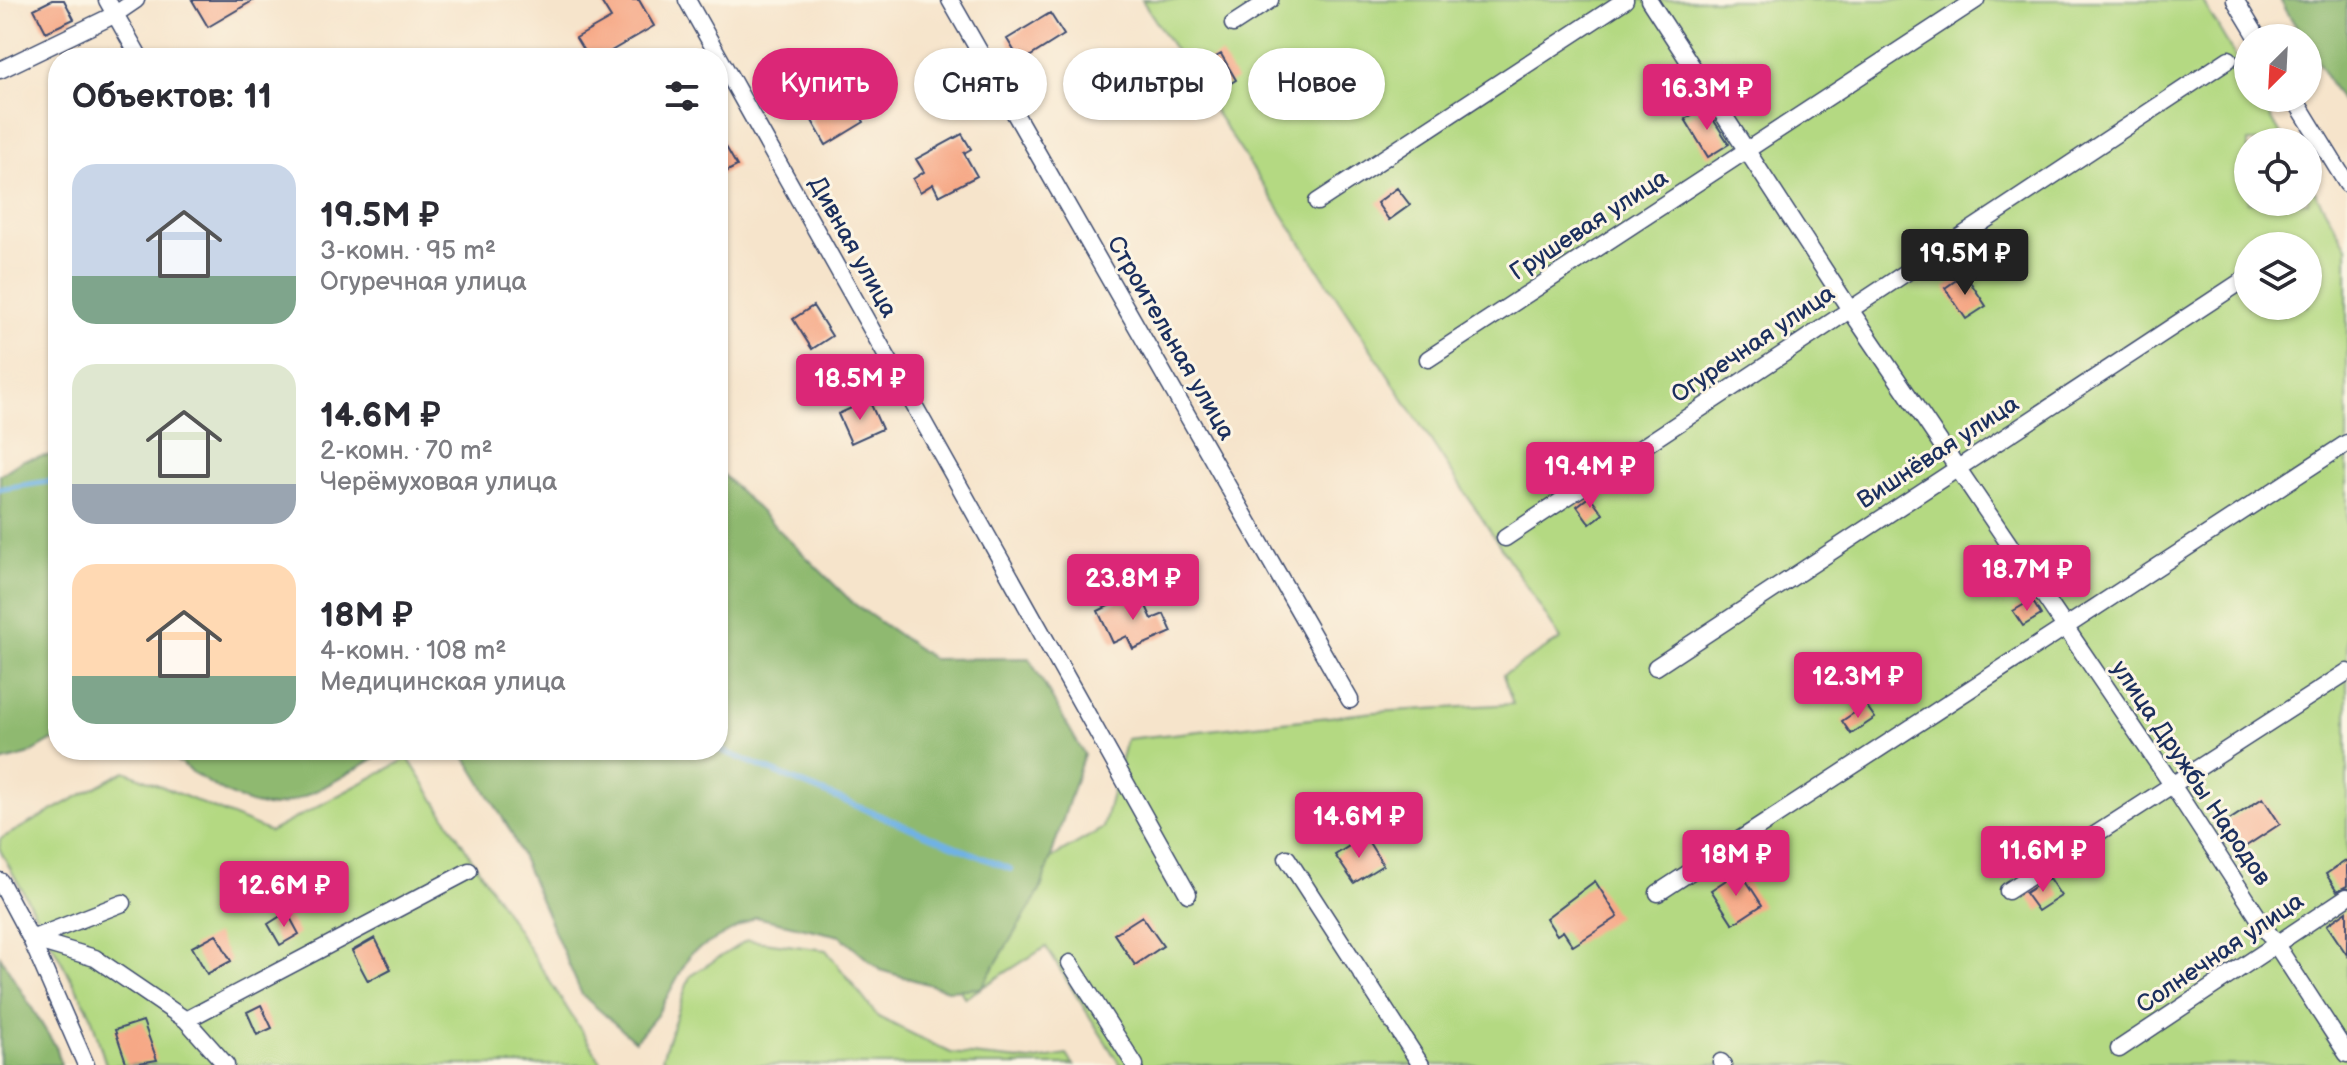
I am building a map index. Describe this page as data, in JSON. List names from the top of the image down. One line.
{"streets":{"street":["Грушевая улица","Дивная улица","Строительная улица","Огуречная улица","Вишнёвая улица","улица Дружбы Народов","Солнечная улица"]},"crossings":[["Грушевая улица","улица Дружбы Народов"],["Огуречная улица","улица Дружбы Народов"],["Вишнёвая улица","улица Дружбы Народов"],["улица Дружбы Народов","Солнечная улица"]],"north":"bottom left","page":{"chip":["Купить","Снять","Фильтры","Новое"],"heading":"Объектов: 11","price":["16.3M ₽","19.5M ₽","18.5M ₽","19.4M ₽","18.7M ₽","23.8M ₽","12.3M ₽","14.6M ₽","11.6M ₽","18M ₽","12.6M ₽"],"list":[{"name":"19.5M ₽","note":"3-комн. · 95 m² · Огуречная улица"},{"name":"14.6M ₽","note":"2-комн. · 70 m² · Черёмуховая улица"},{"name":"18M ₽","note":"4-комн. · 108 m² · Медицинская улица"}]}}
